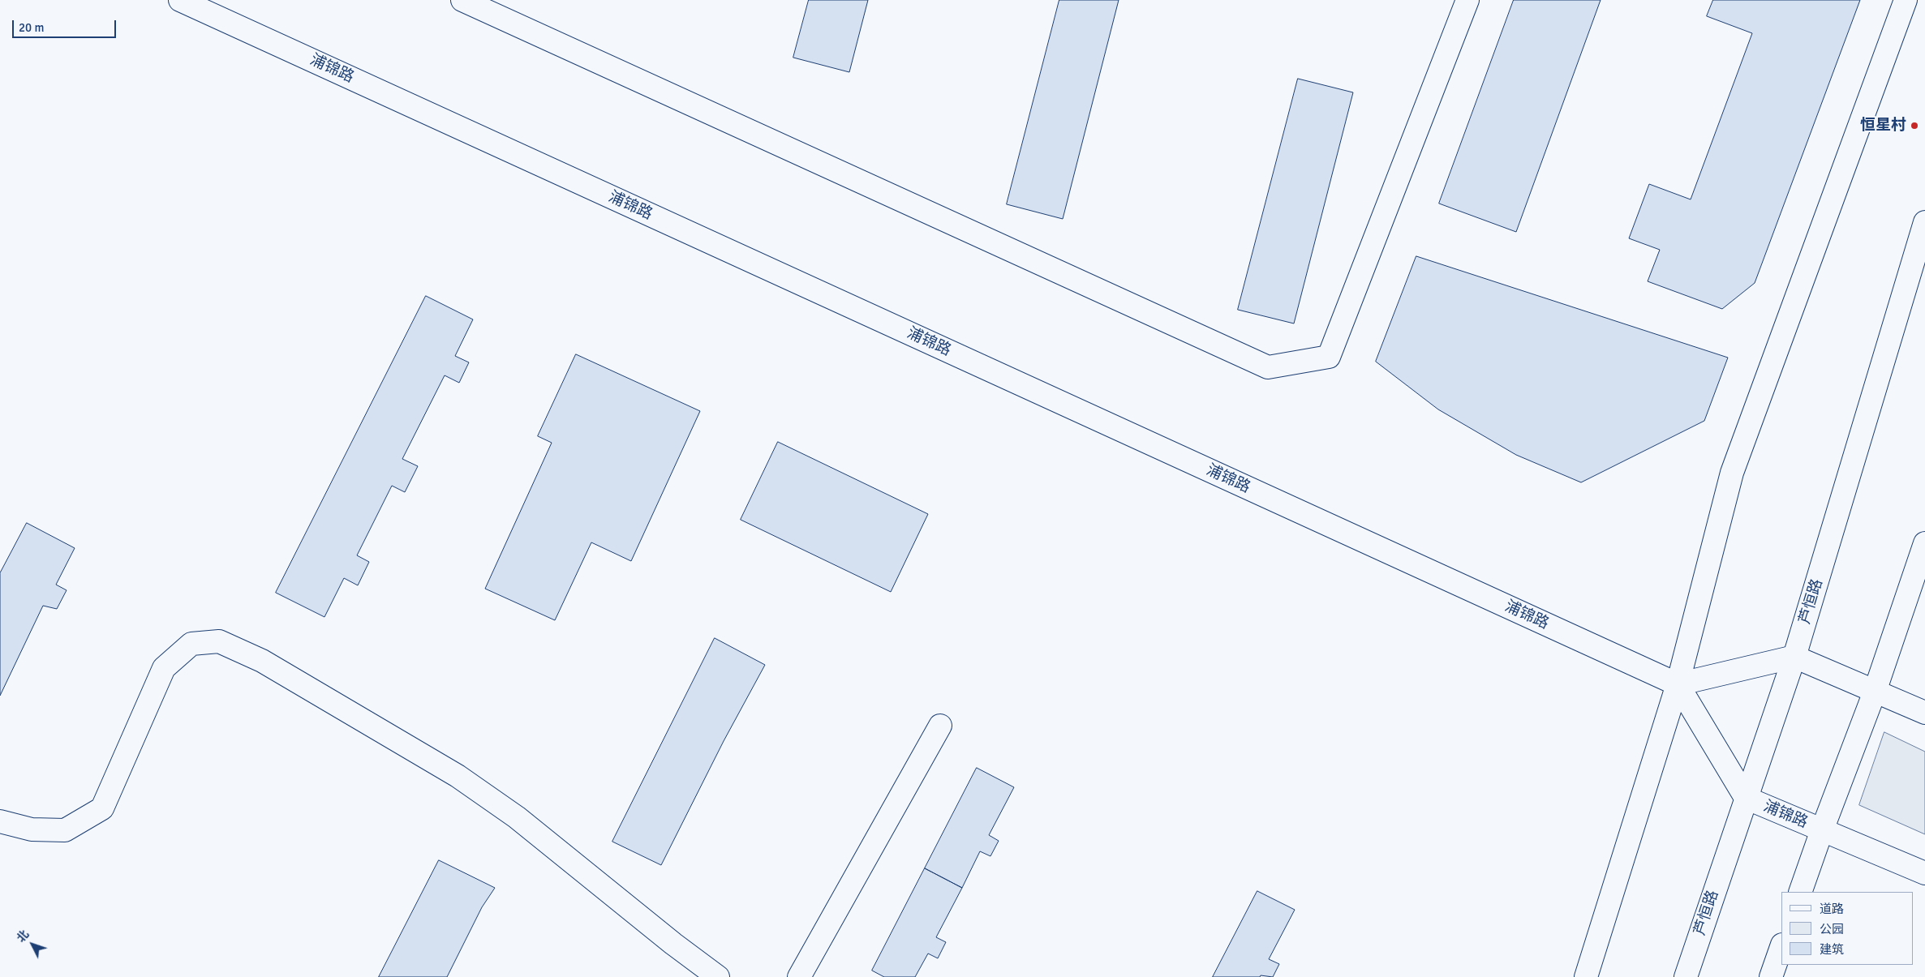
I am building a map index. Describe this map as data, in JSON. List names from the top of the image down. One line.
{"streets":{"street":["浦锦路","芦恒路"]},"crossings":[["浦锦路","芦恒路"]],"places":["恒星村"],"legend":["道路","公园","建筑"],"scale_bar":"20 m","north":"top left"}
